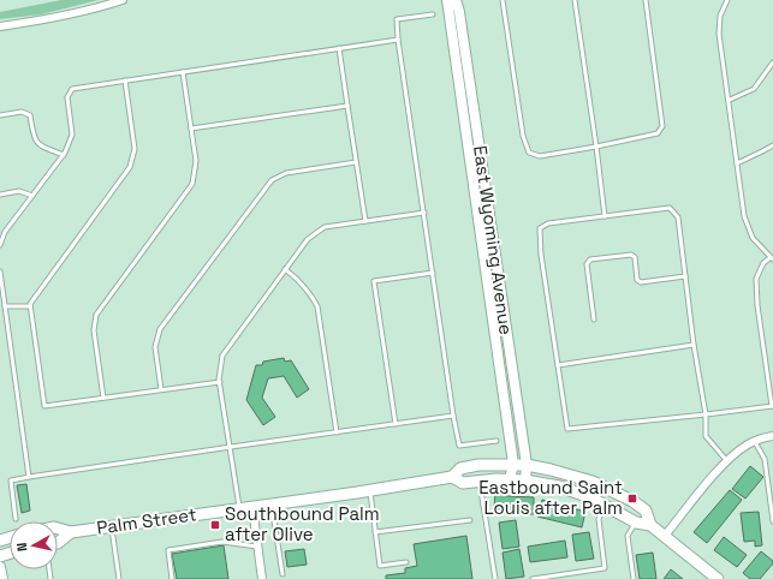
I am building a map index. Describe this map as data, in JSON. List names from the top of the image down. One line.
{"streets":{"main road":["Palm Street"],"street":["East Wyoming Avenue"]},"crossings":[["East Wyoming Avenue","Palm Street"]],"places":{"transit":["Eastbound Saint Louis after Palm","Southbound Palm after Olive"]},"north":"left"}
